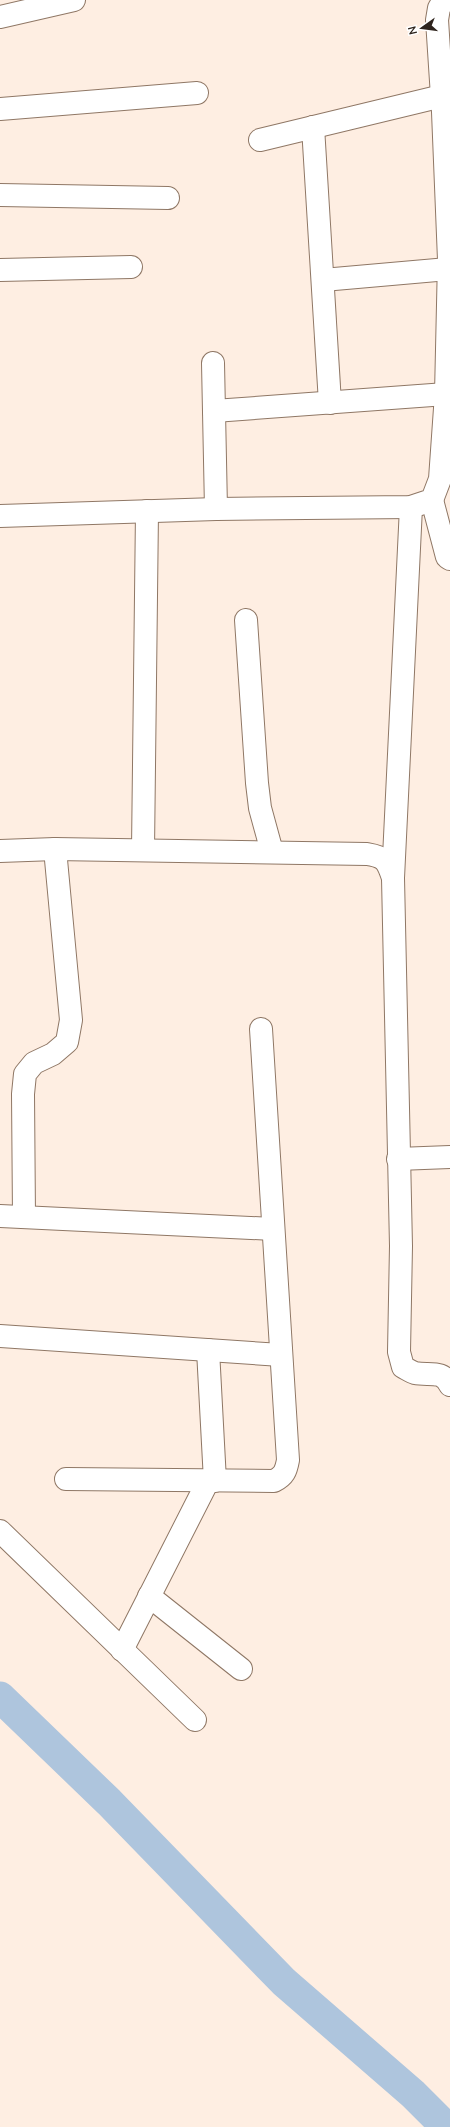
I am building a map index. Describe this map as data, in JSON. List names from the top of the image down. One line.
{"north":"left"}
